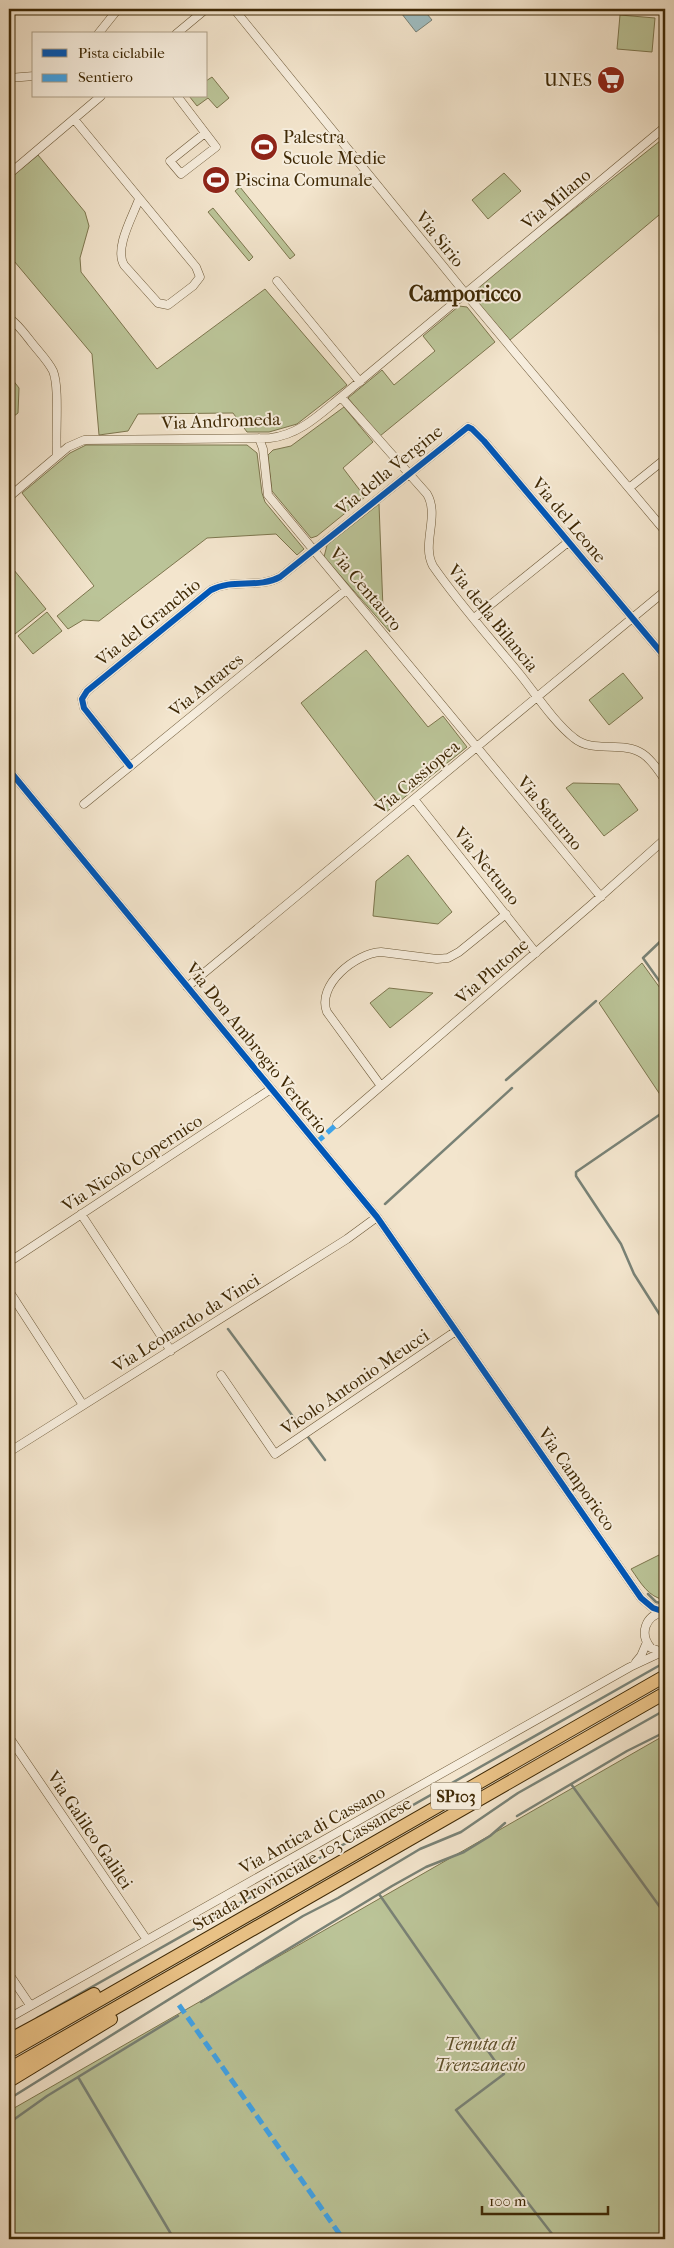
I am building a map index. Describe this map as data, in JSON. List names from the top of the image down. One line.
{"streets":{"highway":["SP103","Strada Provinciale 103 Cassanese"],"street":["Via Milano","Via Sirio","Via Andromeda","Via della Vergine","Via del Leone","Via Centauro","Via della Bilancia","Via del Granchio","Via Antares","Via Cassiopea","Via Saturno","Via Nettuno","Via Plutone","Via Don Ambrogio Verderio","Via Nicolò Copernico","Via Leonardo da Vinci","Vicolo Antonio Meucci","Via Camporicco","Via Galileo Galilei","Via Antica di Cassano"]},"crossings":[["Via Milano","Via Sirio"],["Via Milano","Via Andromeda"],["Via Sirio","Via Andromeda"],["Via Andromeda","Via Centauro"],["Via Andromeda","Via della Bilancia"],["Via della Vergine","Via del Leone"],["Via della Vergine","Via Centauro"],["Via della Vergine","Via della Bilancia"],["Via della Vergine","Via del Granchio"],["Via del Leone","Via Cassiopea"],["Via Centauro","Via del Granchio"],["Via Centauro","Via Antares"],["Via Centauro","Via Cassiopea"],["Via Centauro","Via Saturno"],["Via della Bilancia","Via Cassiopea"],["Via del Granchio","Via Antares"],["Via Cassiopea","Via Saturno"],["Via Cassiopea","Via Nettuno"],["Via Cassiopea","Via Don Ambrogio Verderio"],["Via Saturno","Via Plutone"],["Via Nettuno","Via Plutone"],["Via Don Ambrogio Verderio","Via Nicolò Copernico"],["Via Don Ambrogio Verderio","Via Leonardo da Vinci"],["Via Don Ambrogio Verderio","Vicolo Antonio Meucci"],["Via Don Ambrogio Verderio","Via Camporicco"],["SP103","Strada Provinciale 103 Cassanese"],["Via Galileo Galilei","Via Antica di Cassano"]],"districts":["Camporicco"],"parks":["Tenuta di Trenzanesio"],"places":{"supermarket":["UNES"],"sports":["Palestra Scuole Medie","Piscina Comunale"]},"legend":["Pista ciclabile","Sentiero"],"scale_bar":"100 m"}
